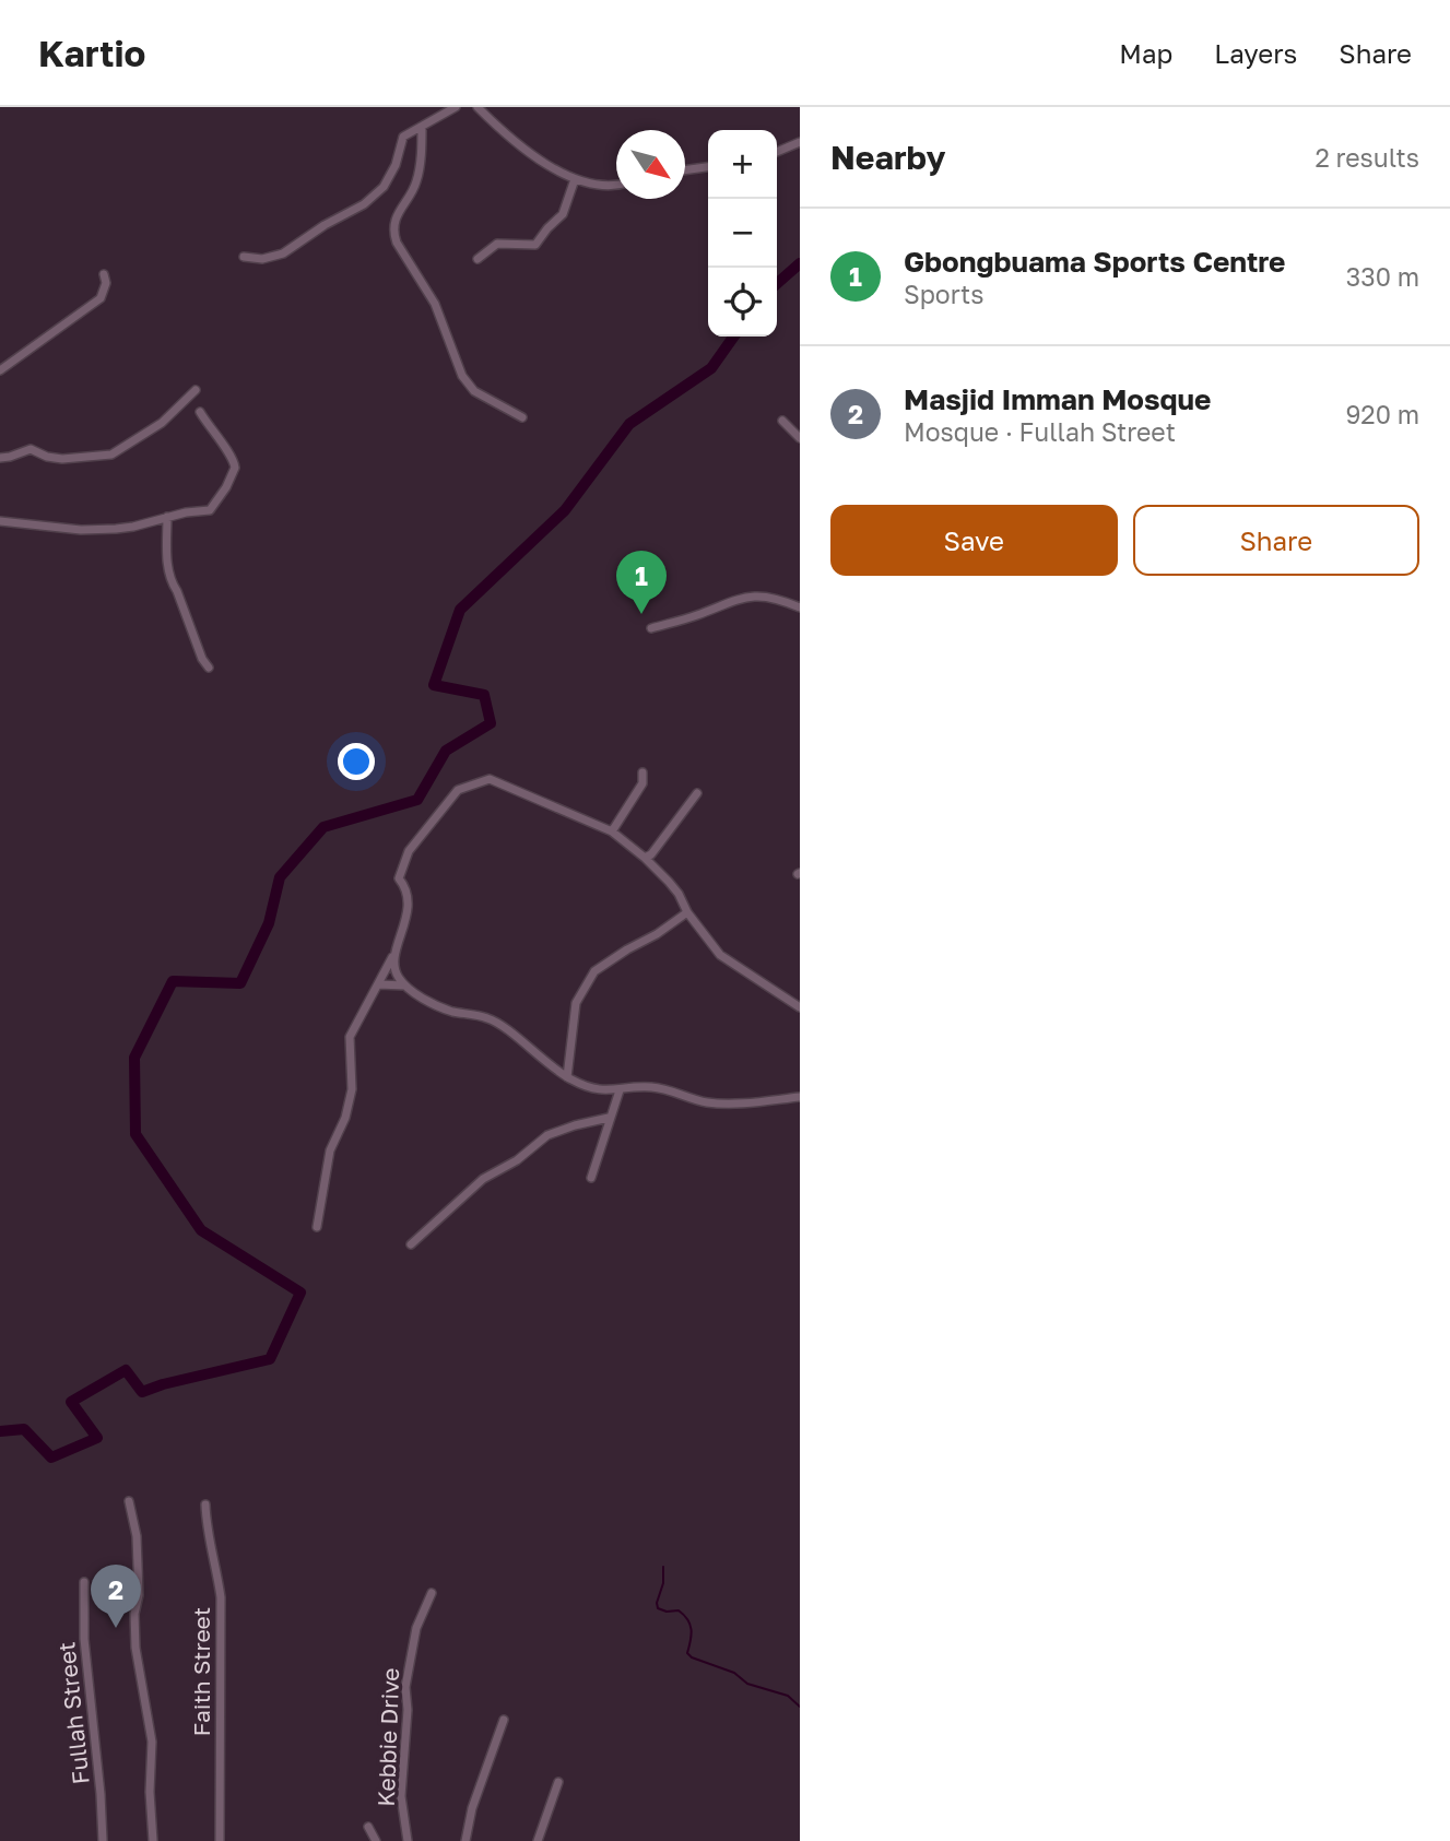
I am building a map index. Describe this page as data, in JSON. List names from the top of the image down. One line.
{"streets":{"street":["Faith Street","Fullah Street","Kebbie Drive"]},"north":"bottom right","page":{"header":"Kartio","nav":["Map","Layers","Share"],"heading":["Nearby","2 results"],"map_buttons":["+","−"],"list":[{"mark":"1","name":"Gbongbuama Sports Centre","note":"Sports","value":"330 m"},{"mark":"2","name":"Masjid Imman Mosque","note":"Mosque · Fullah Street","value":"920 m"}],"buttons":["Save","Share"],"pins":["1","2"]}}
